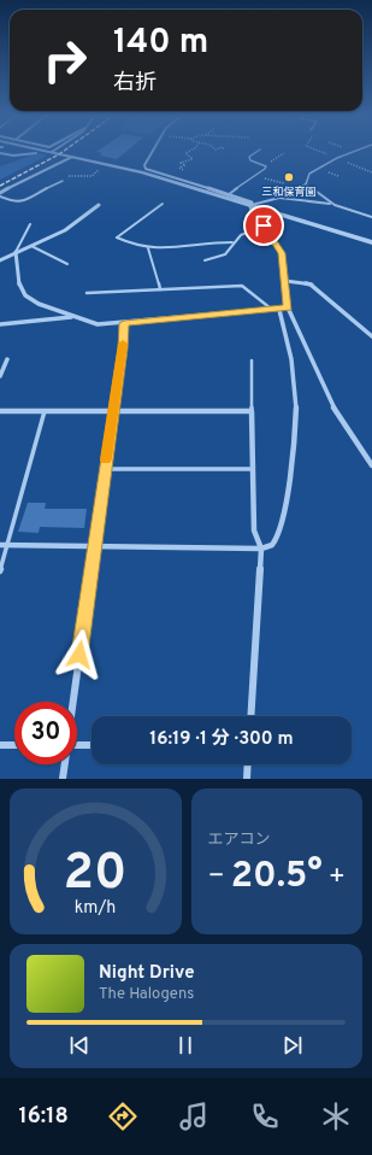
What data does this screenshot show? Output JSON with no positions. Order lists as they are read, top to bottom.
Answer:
{
  "places": ["三和保育園"],
  "page": {
    "turn": ["140 m", "右折"],
    "limit": "30",
    "trip": "16:19 · 1 分 · 300 m",
    "tile": "エアコン",
    "heat": ["−", "20.5°", "+"],
    "song": ["Night Drive", "The Halogens"],
    "tabs": "16:18",
    "gauge": ["20", "km/h"]
  }
}
